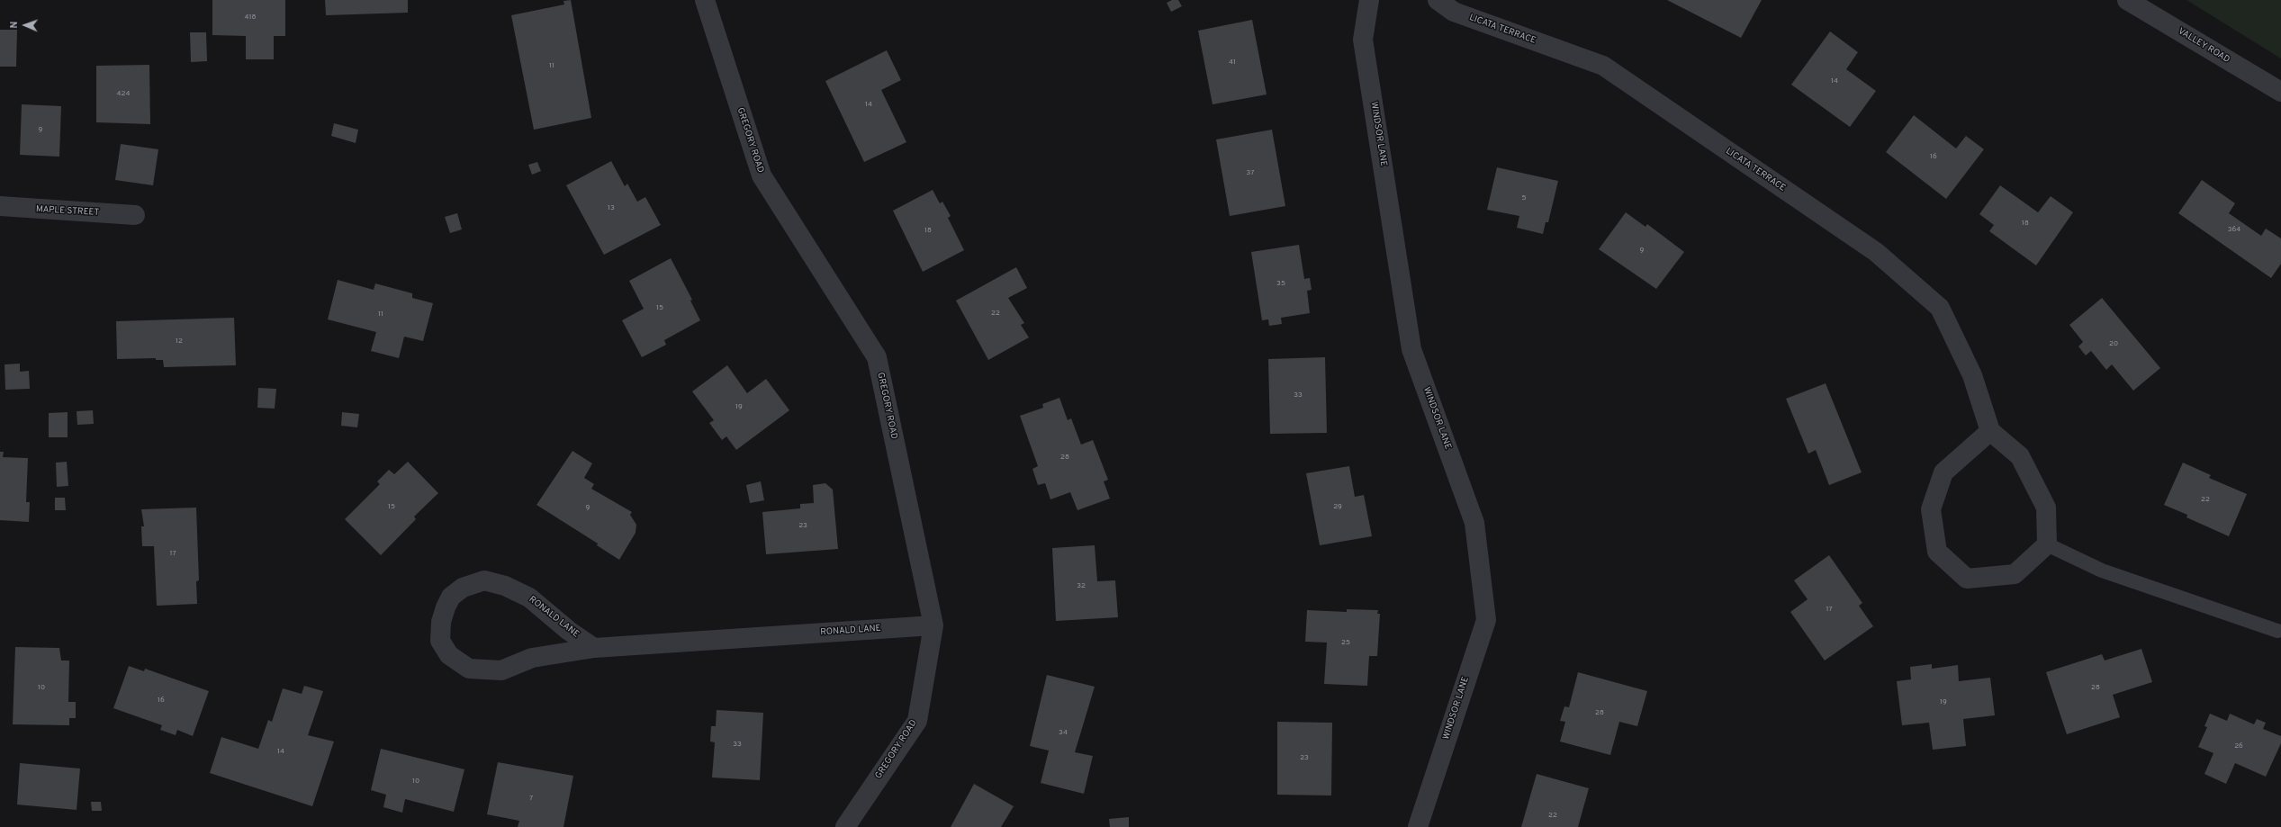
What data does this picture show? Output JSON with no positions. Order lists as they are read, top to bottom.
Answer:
{
  "streets": {
    "street": [
      "LICATA TERRACE",
      "VALLEY ROAD",
      "WINDSOR LANE",
      "GREGORY ROAD",
      "MAPLE STREET",
      "RONALD LANE"
    ]
  },
  "crossings": [
    ["GREGORY ROAD", "RONALD LANE"]
  ],
  "house_numbers": [
    "418",
    "41",
    "11",
    "14",
    "424",
    "14",
    "9",
    "16",
    "37",
    "5",
    "13",
    "18",
    "364",
    "18",
    "9",
    "35",
    "15",
    "22",
    "11",
    "12",
    "20",
    "33",
    "19",
    "28",
    "22",
    "15",
    "29",
    "9",
    "23",
    "17",
    "32",
    "17",
    "25",
    "10",
    "28",
    "16",
    "19",
    "28",
    "34",
    "33",
    "26",
    "14",
    "23",
    "10",
    "7",
    "22"
  ],
  "north": "left"
}
